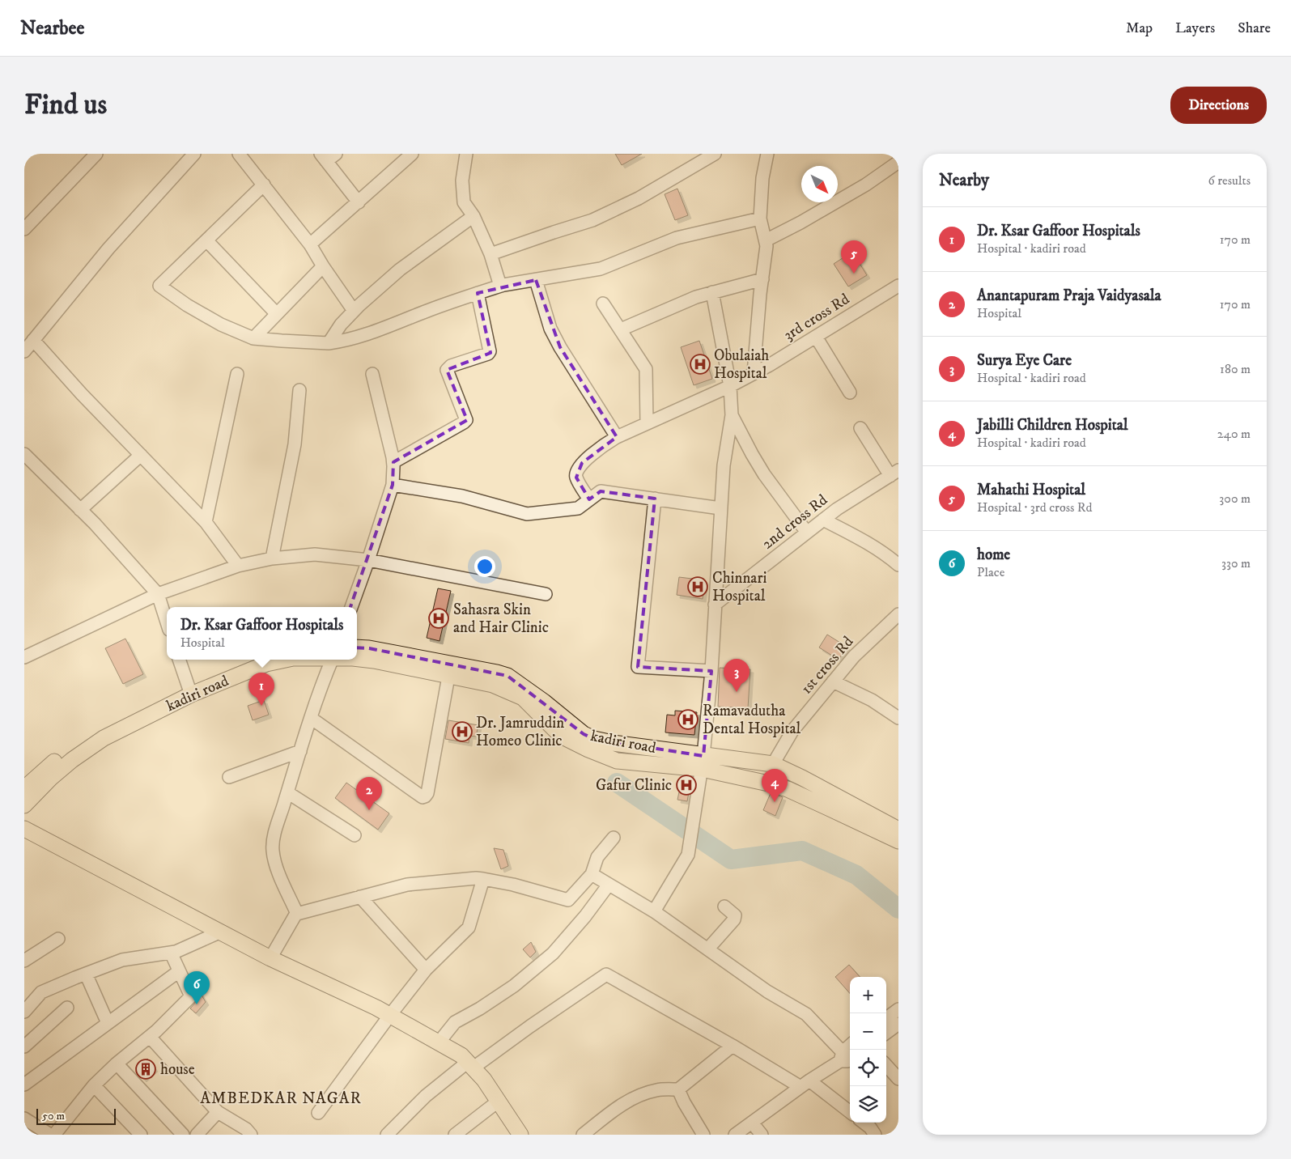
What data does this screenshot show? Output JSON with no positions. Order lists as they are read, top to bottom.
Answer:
{
  "streets": {
    "main road": ["kadiri road"],
    "street": ["3rd cross Rd", "2nd cross Rd", "1st cross Rd"]
  },
  "crossings": [
    ["1st cross Rd", "kadiri road"]
  ],
  "districts": ["AMBEDKAR NAGAR"],
  "places": {
    "hospital": [
      "Obulaiah Hospital",
      "Chinnari Hospital",
      "Sahasra Skin and Hair Clinic",
      "Ramavadutha Dental Hospital",
      "Dr. Jamruddin Homeo Clinic",
      "Gafur Clinic"
    ],
    "building": ["house"]
  },
  "scale_bar": "50 m",
  "north": "bottom right",
  "page": {
    "header": "Nearbee",
    "nav": ["Map", "Layers", "Share"],
    "buttons": "Directions",
    "title": "Find us",
    "heading": ["Nearby", "6 results"],
    "list": [
      {
        "mark": "1",
        "name": "Dr. Ksar Gaffoor Hospitals",
        "note": "Hospital · kadiri road",
        "value": "170 m"
      },
      {
        "mark": "2",
        "name": "Anantapuram Praja Vaidyasala",
        "note": "Hospital",
        "value": "170 m"
      },
      {
        "mark": "3",
        "name": "Surya Eye Care",
        "note": "Hospital · kadiri road",
        "value": "180 m"
      },
      {
        "mark": "4",
        "name": "Jabilli Children Hospital",
        "note": "Hospital · kadiri road",
        "value": "240 m"
      },
      {
        "mark": "5",
        "name": "Mahathi Hospital",
        "note": "Hospital · 3rd cross Rd",
        "value": "300 m"
      },
      {
        "mark": "6",
        "name": "home",
        "note": "Place",
        "value": "330 m"
      }
    ],
    "pins": [
      "5",
      "3",
      "1",
      "4",
      "2",
      "6"
    ],
    "popup": ["Dr. Ksar Gaffoor Hospitals", "Hospital"],
    "map_buttons": ["+", "−"],
    "scale": "50 m"
  }
}
